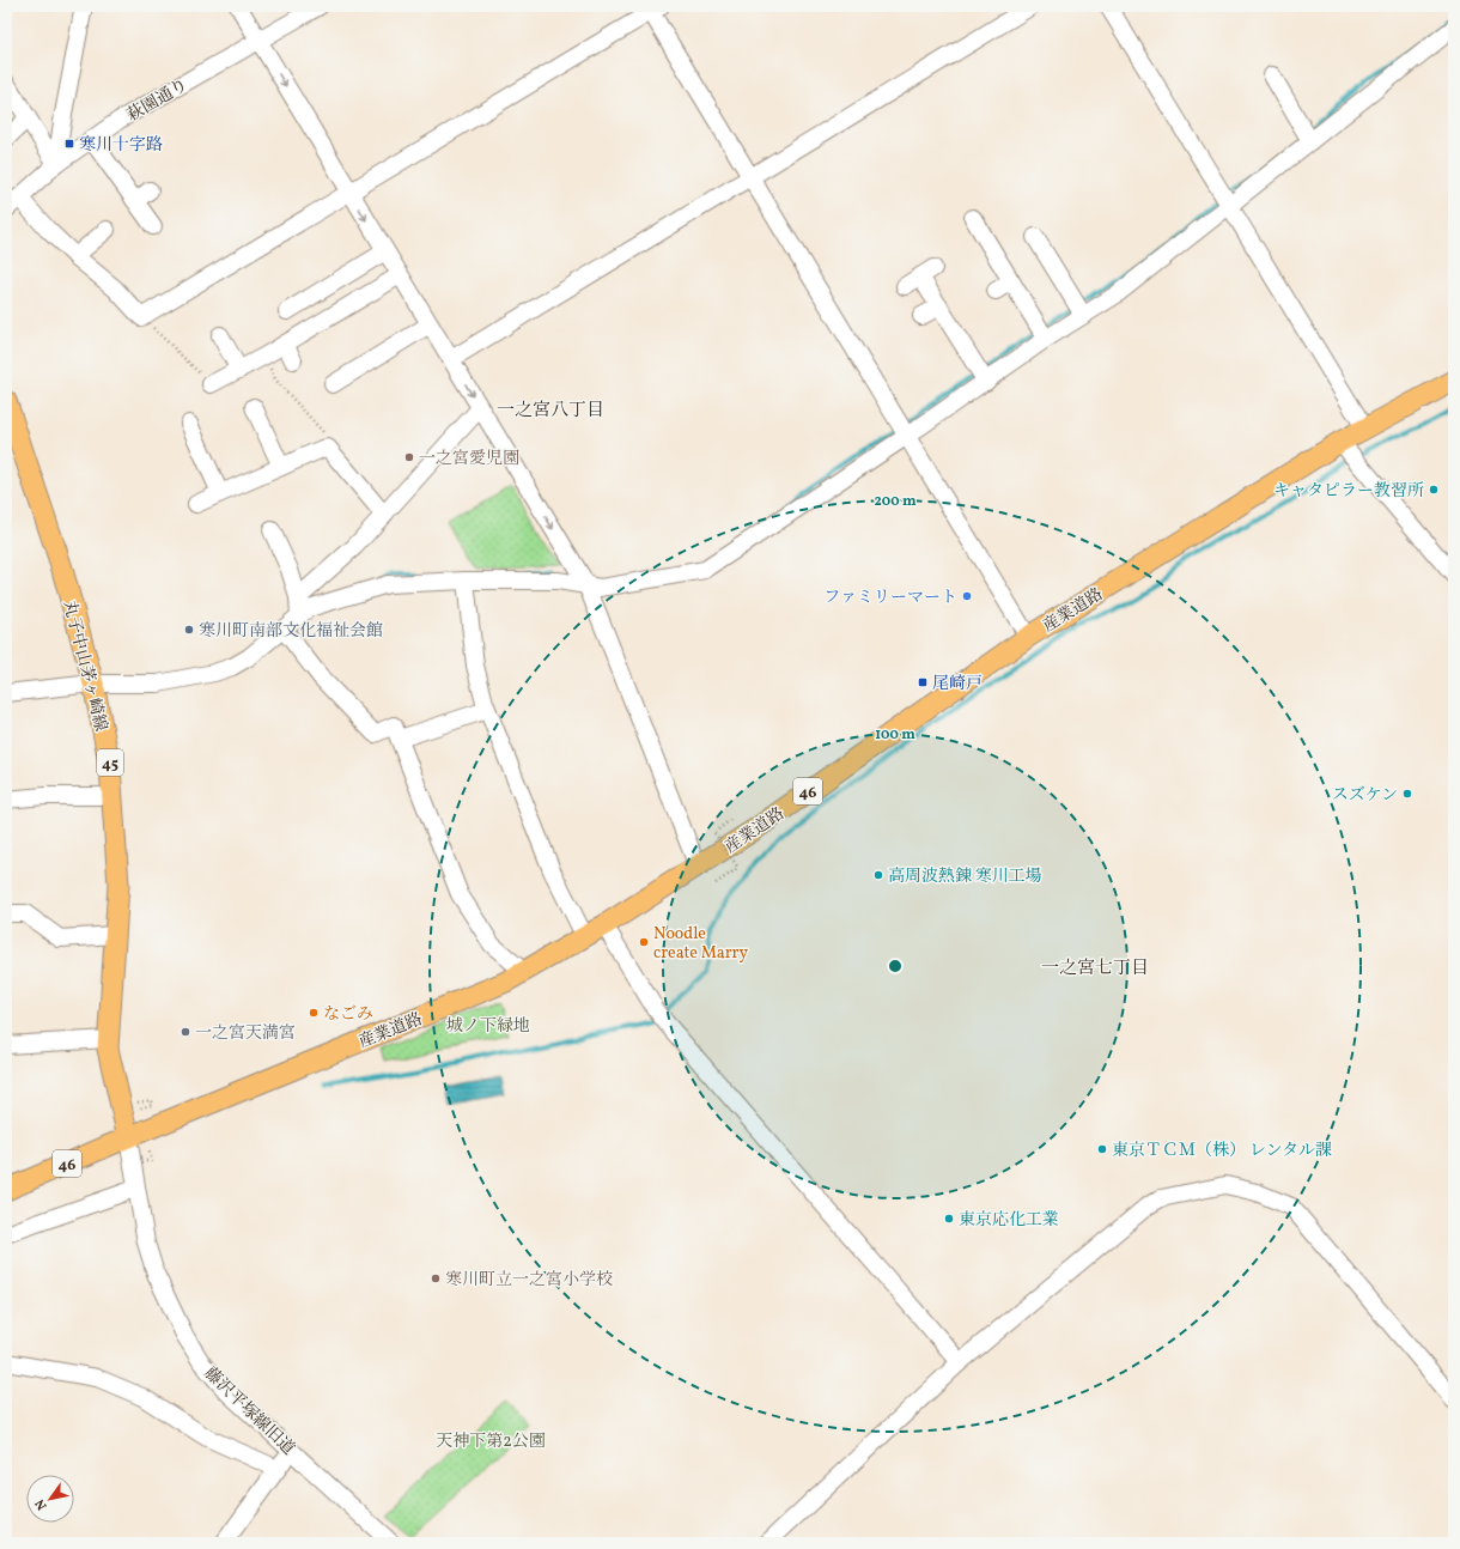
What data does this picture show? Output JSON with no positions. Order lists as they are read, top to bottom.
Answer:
{
  "streets": {
    "main road": [
      "産業道路",
      "丸子中山茅ヶ崎線",
      "45",
      "46"
    ],
    "street": ["萩園通り", "藤沢平塚線旧道"]
  },
  "crossings": [
    ["産業道路", "丸子中山茅ヶ崎線"],
    ["産業道路", "藤沢平塚線旧道"],
    ["丸子中山茅ヶ崎線", "藤沢平塚線旧道"]
  ],
  "districts": ["一之宮八丁目", "一之宮七丁目"],
  "parks": ["城ノ下緑地", "天神下第2公園"],
  "places": {
    "transit": ["寒川十字路", "尾崎戸"],
    "other": [
      "一之宮愛児園",
      "キャタピラー教習所",
      "ファミリーマート",
      "寒川町南部文化福祉会館",
      "スズケン",
      "高周波熱錬 寒川工場",
      "Noodle create Marry",
      "なごみ",
      "一之宮天満宮",
      "東京ＴＣＭ（株） レンタル課",
      "東京応化工業",
      "寒川町立一之宮小学校"
    ]
  },
  "north": "bottom left",
  "rings": ["200 m", "100 m"]
}
